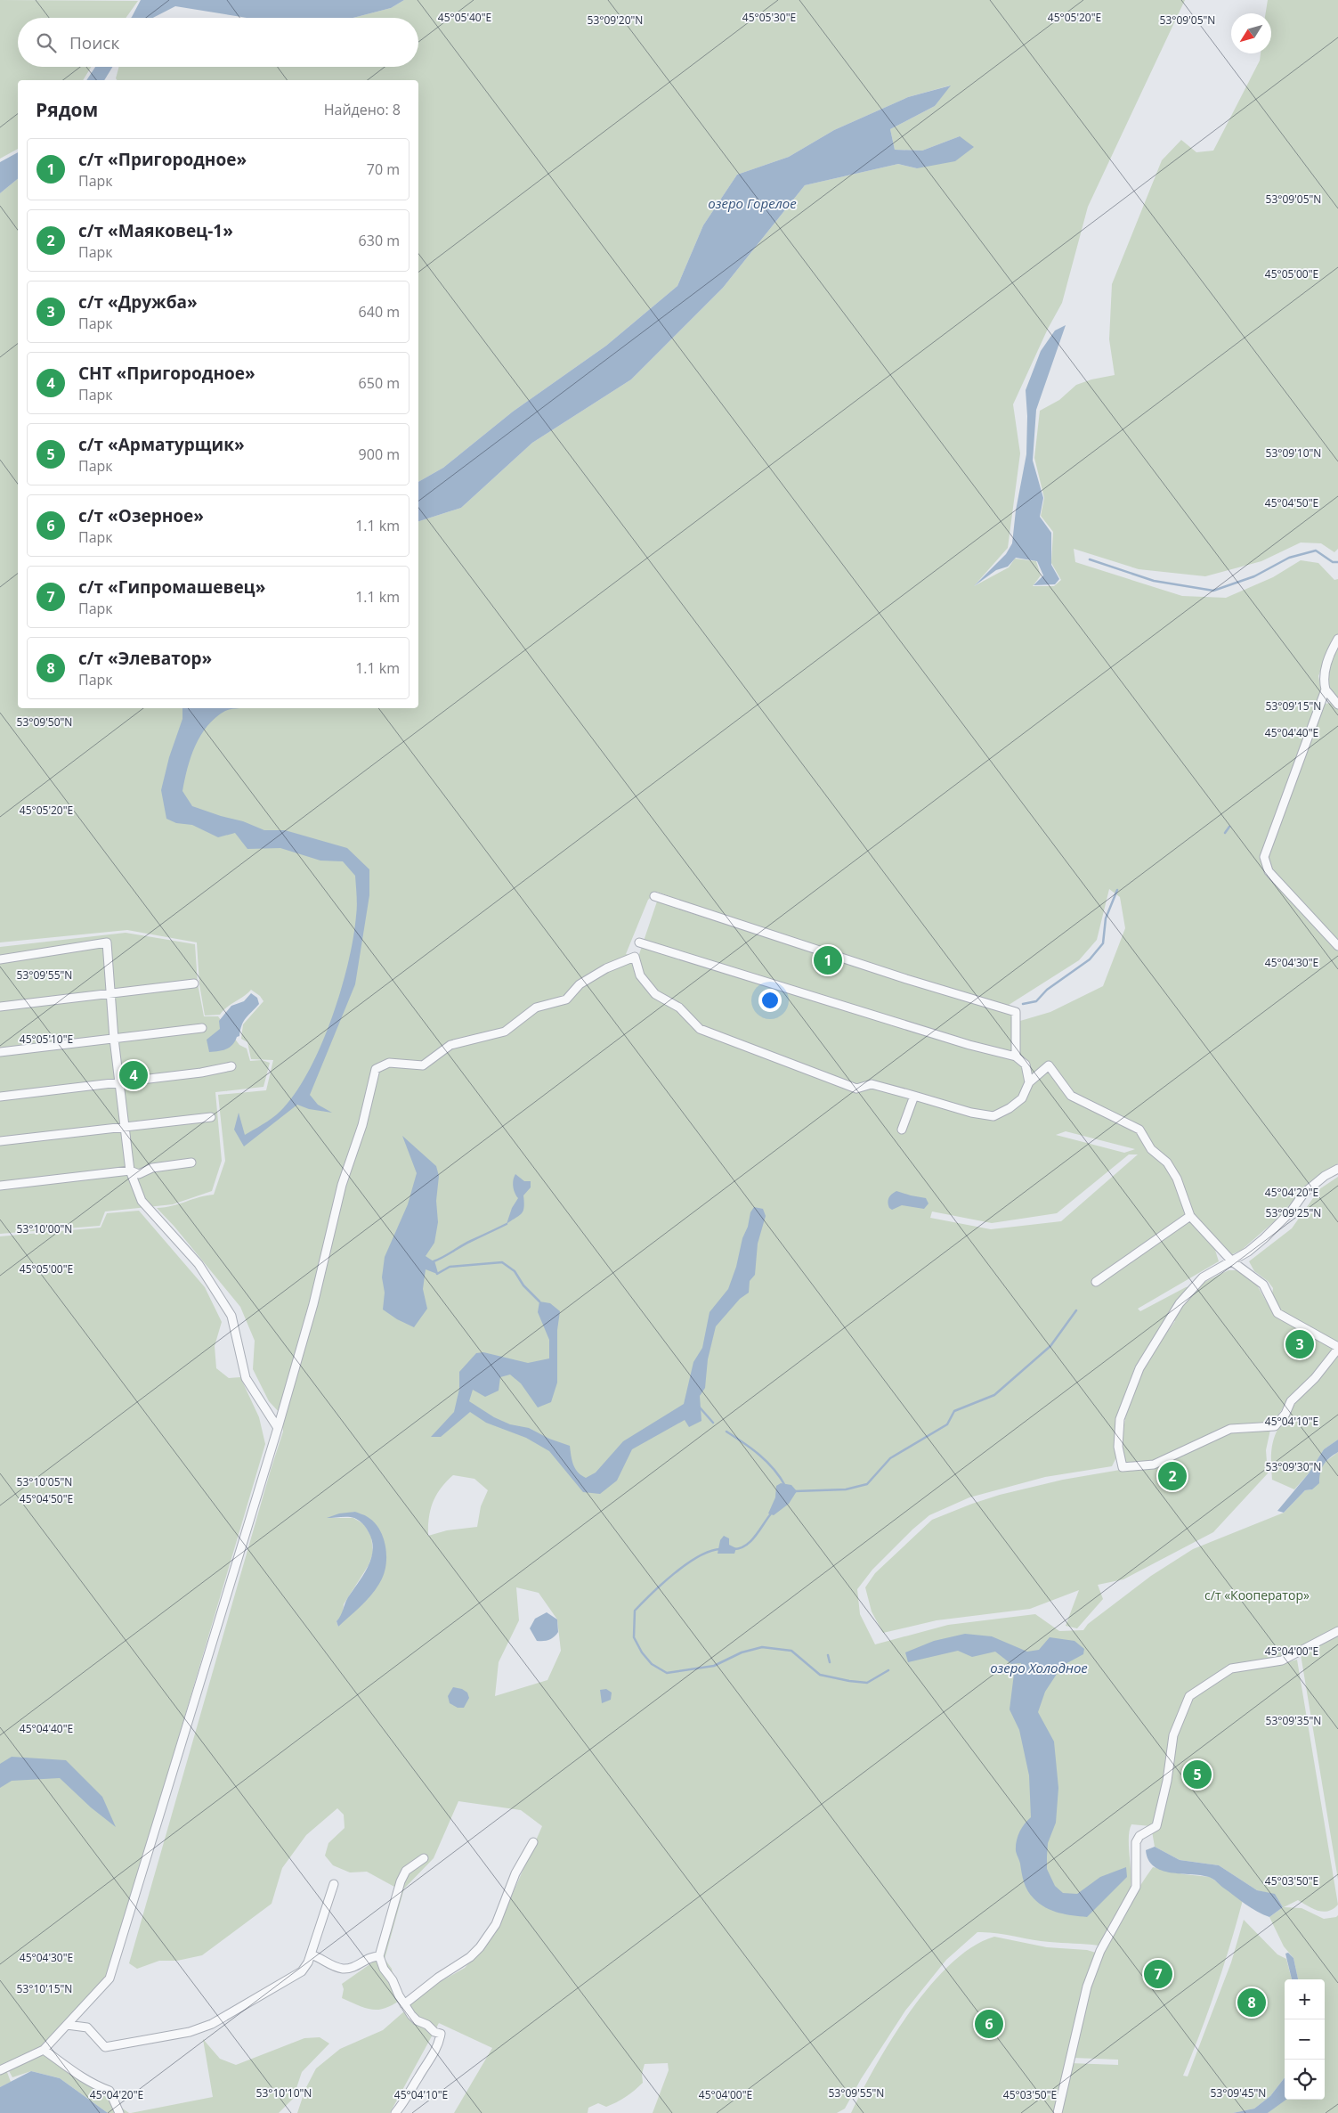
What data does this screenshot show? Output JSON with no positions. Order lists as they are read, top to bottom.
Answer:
{
  "water": ["озеро Горелое", "озеро Холодное"],
  "parks": ["с/т «Кооператор»"],
  "north": "bottom left",
  "page": {
    "search": "Поиск",
    "heading": ["Рядом", "Найдено: 8"],
    "list": [
      {
        "mark": "1",
        "name": "с/т «Пригородное»",
        "note": "Парк",
        "value": "70 m"
      },
      {
        "mark": "2",
        "name": "с/т «Маяковец-1»",
        "note": "Парк",
        "value": "630 m"
      },
      {
        "mark": "3",
        "name": "с/т «Дружба»",
        "note": "Парк",
        "value": "640 m"
      },
      {
        "mark": "4",
        "name": "СНТ «Пригородное»",
        "note": "Парк",
        "value": "650 m"
      },
      {
        "mark": "5",
        "name": "с/т «Арматурщик»",
        "note": "Парк",
        "value": "900 m"
      },
      {
        "mark": "6",
        "name": "с/т «Озерное»",
        "note": "Парк",
        "value": "1.1 km"
      },
      {
        "mark": "7",
        "name": "с/т «Гипромашевец»",
        "note": "Парк",
        "value": "1.1 km"
      },
      {
        "mark": "8",
        "name": "с/т «Элеватор»",
        "note": "Парк",
        "value": "1.1 km"
      }
    ],
    "pins": [
      "1",
      "4",
      "3",
      "2",
      "5",
      "7",
      "8",
      "6"
    ],
    "map_buttons": ["+", "−"]
  },
  "coordinates": [
    "45°05'40\"E",
    "45°05'30\"E",
    "45°05'20\"E",
    "53°09'20\"N",
    "53°09'05\"N",
    "45°05'00\"E",
    "53°09'10\"N",
    "45°04'50\"E",
    "53°09'15\"N",
    "53°09'50\"N",
    "45°04'40\"E",
    "45°04'30\"E",
    "53°09'55\"N",
    "45°05'10\"E",
    "45°04'20\"E",
    "53°09'25\"N",
    "53°10'00\"N",
    "45°04'10\"E",
    "53°09'30\"N",
    "53°10'05\"N",
    "45°04'00\"E",
    "53°09'35\"N",
    "45°03'50\"E",
    "53°10'15\"N",
    "53°10'10\"N",
    "53°09'45\"N"
  ]
}
